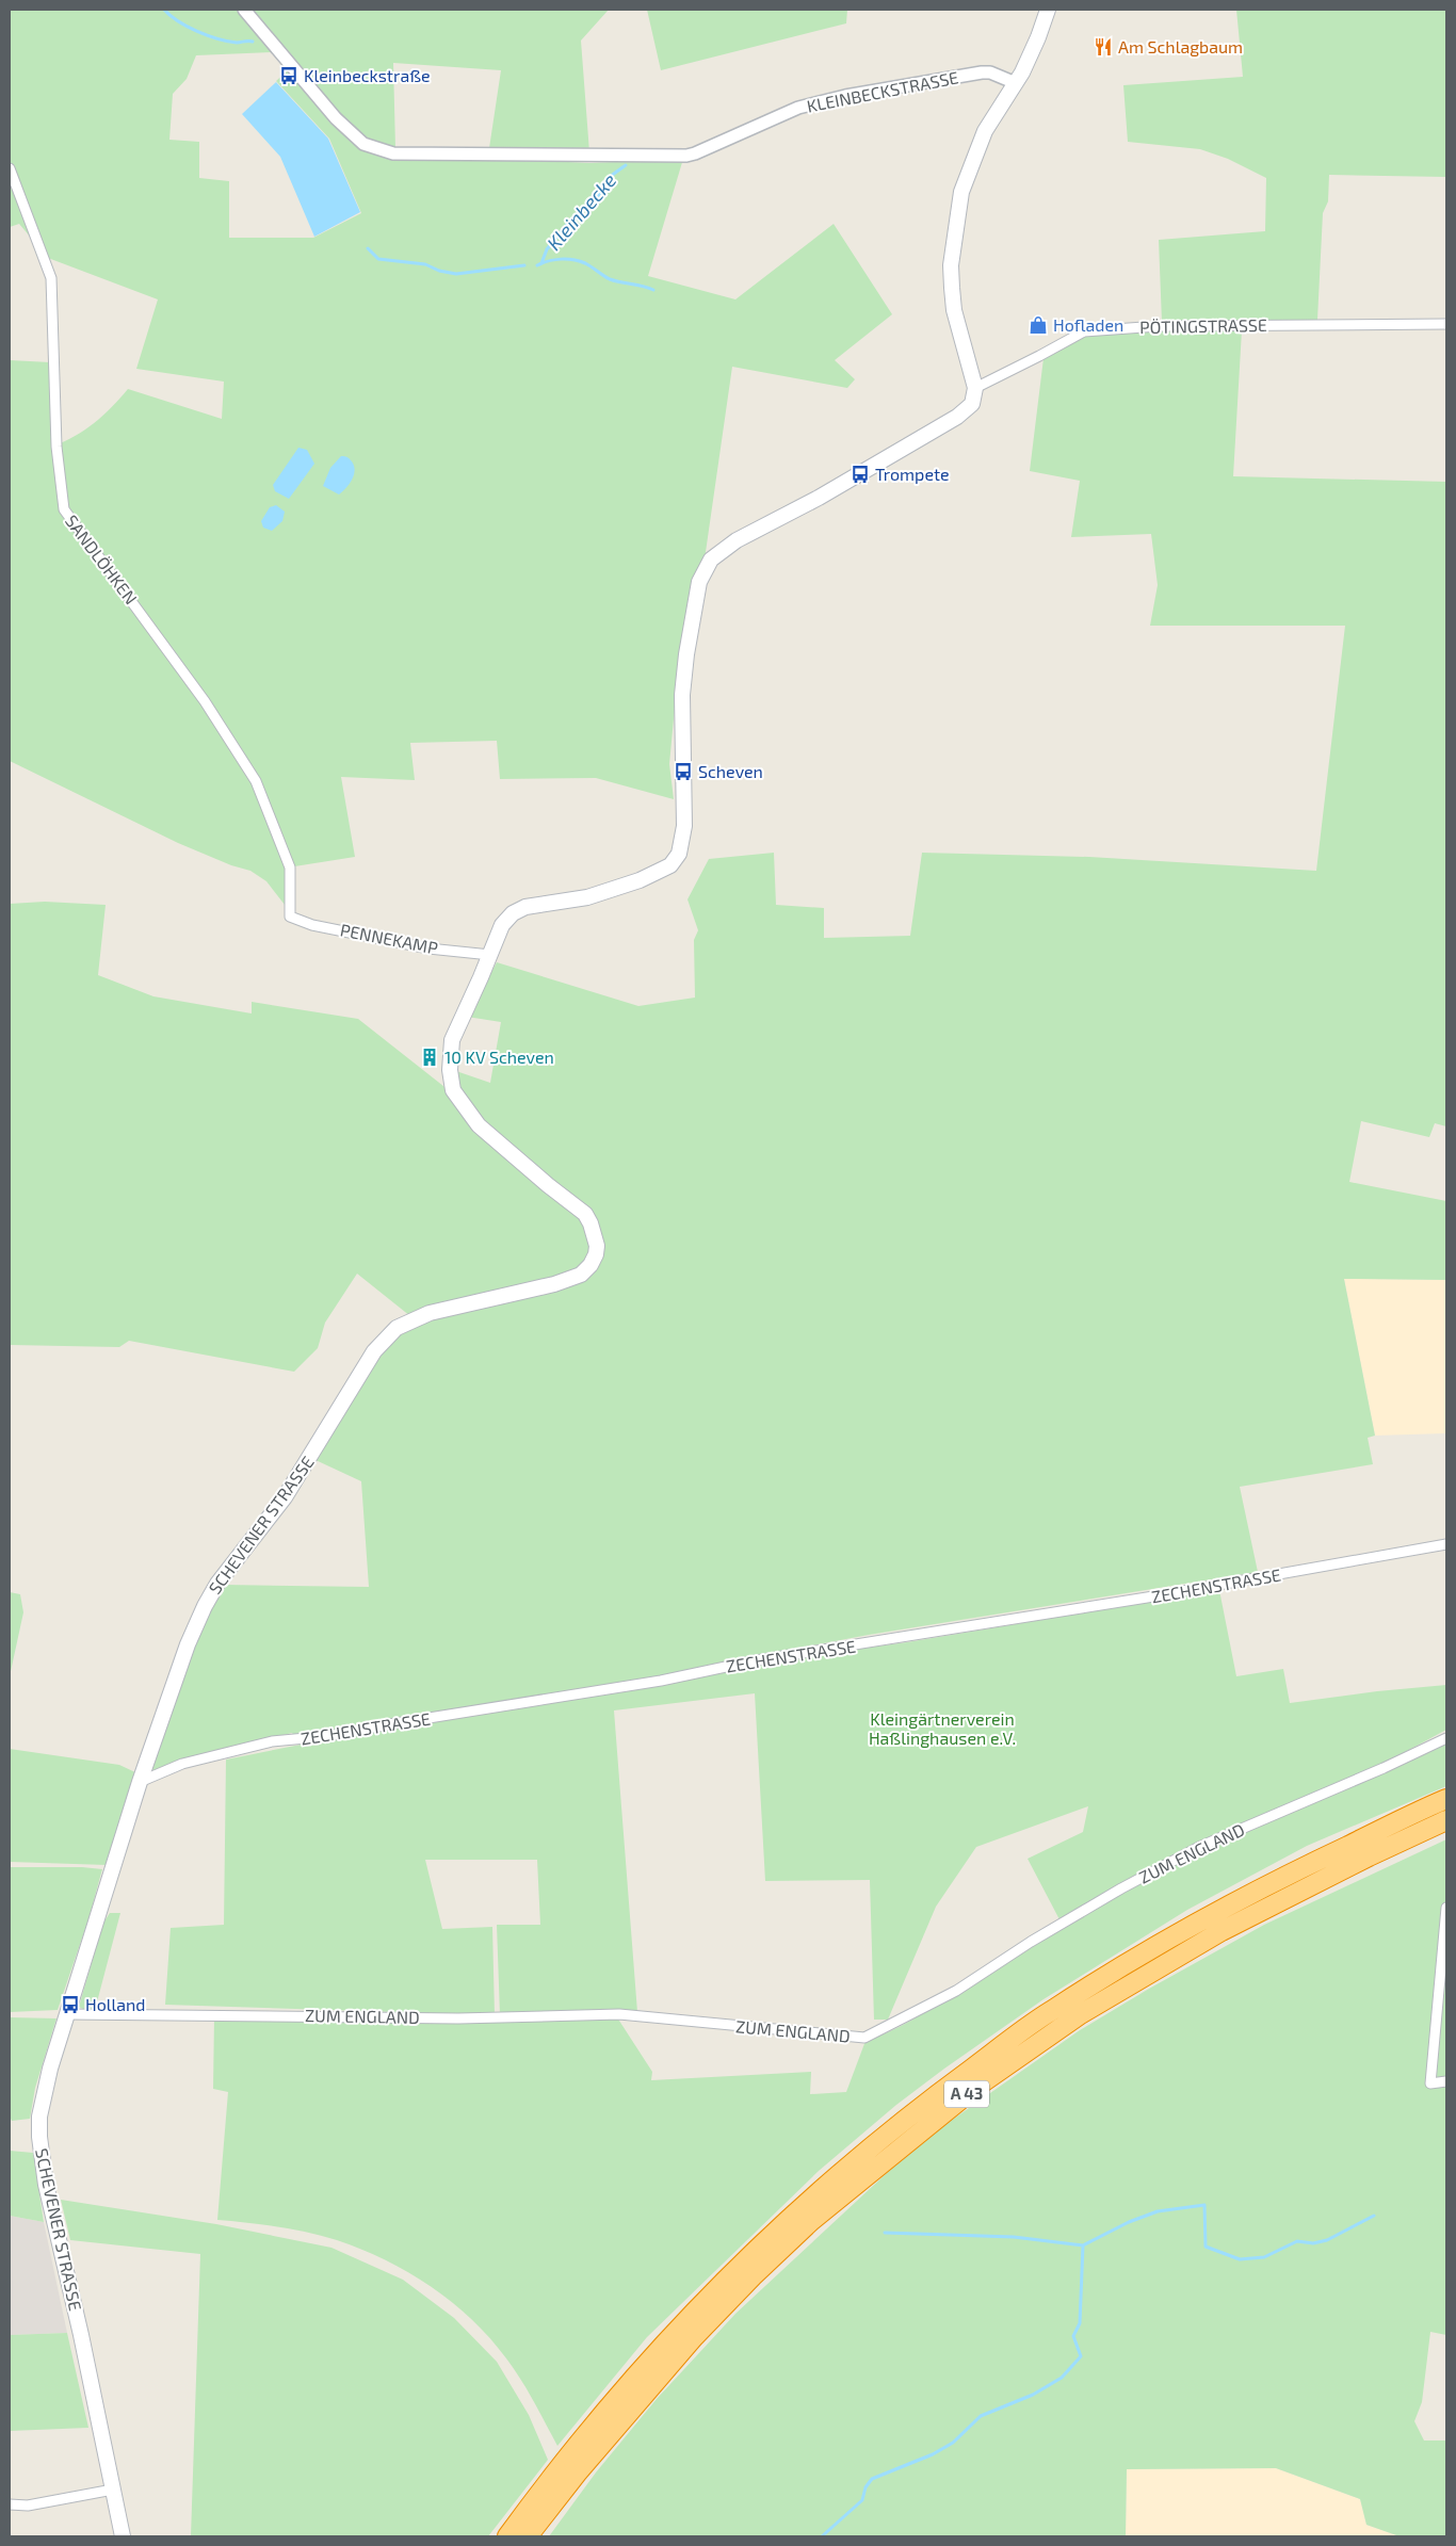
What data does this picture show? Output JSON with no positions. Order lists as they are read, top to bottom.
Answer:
{
  "streets": {
    "highway": ["A 43"],
    "main road": ["SCHEVENER STRASSE"],
    "street": [
      "KLEINBECKSTRASSE",
      "PÖTINGSTRASSE",
      "SANDLÖHKEN",
      "PENNEKAMP",
      "ZECHENSTRASSE",
      "ZUM ENGLAND"
    ]
  },
  "crossings": [
    ["PÖTINGSTRASSE", "SCHEVENER STRASSE"],
    ["SANDLÖHKEN", "PENNEKAMP"],
    ["PENNEKAMP", "SCHEVENER STRASSE"],
    ["SCHEVENER STRASSE", "ZECHENSTRASSE"],
    ["SCHEVENER STRASSE", "ZUM ENGLAND"]
  ],
  "water": ["Kleinbecke"],
  "parks": ["Kleingärtnerverein Haßlinghausen e.V."],
  "places": {
    "restaurant": ["Am Schlagbaum"],
    "bus stop": [
      "Kleinbeckstraße",
      "Trompete",
      "Scheven",
      "Holland"
    ],
    "shop": ["Hofladen"],
    "building": ["10 KV Scheven"]
  }
}
